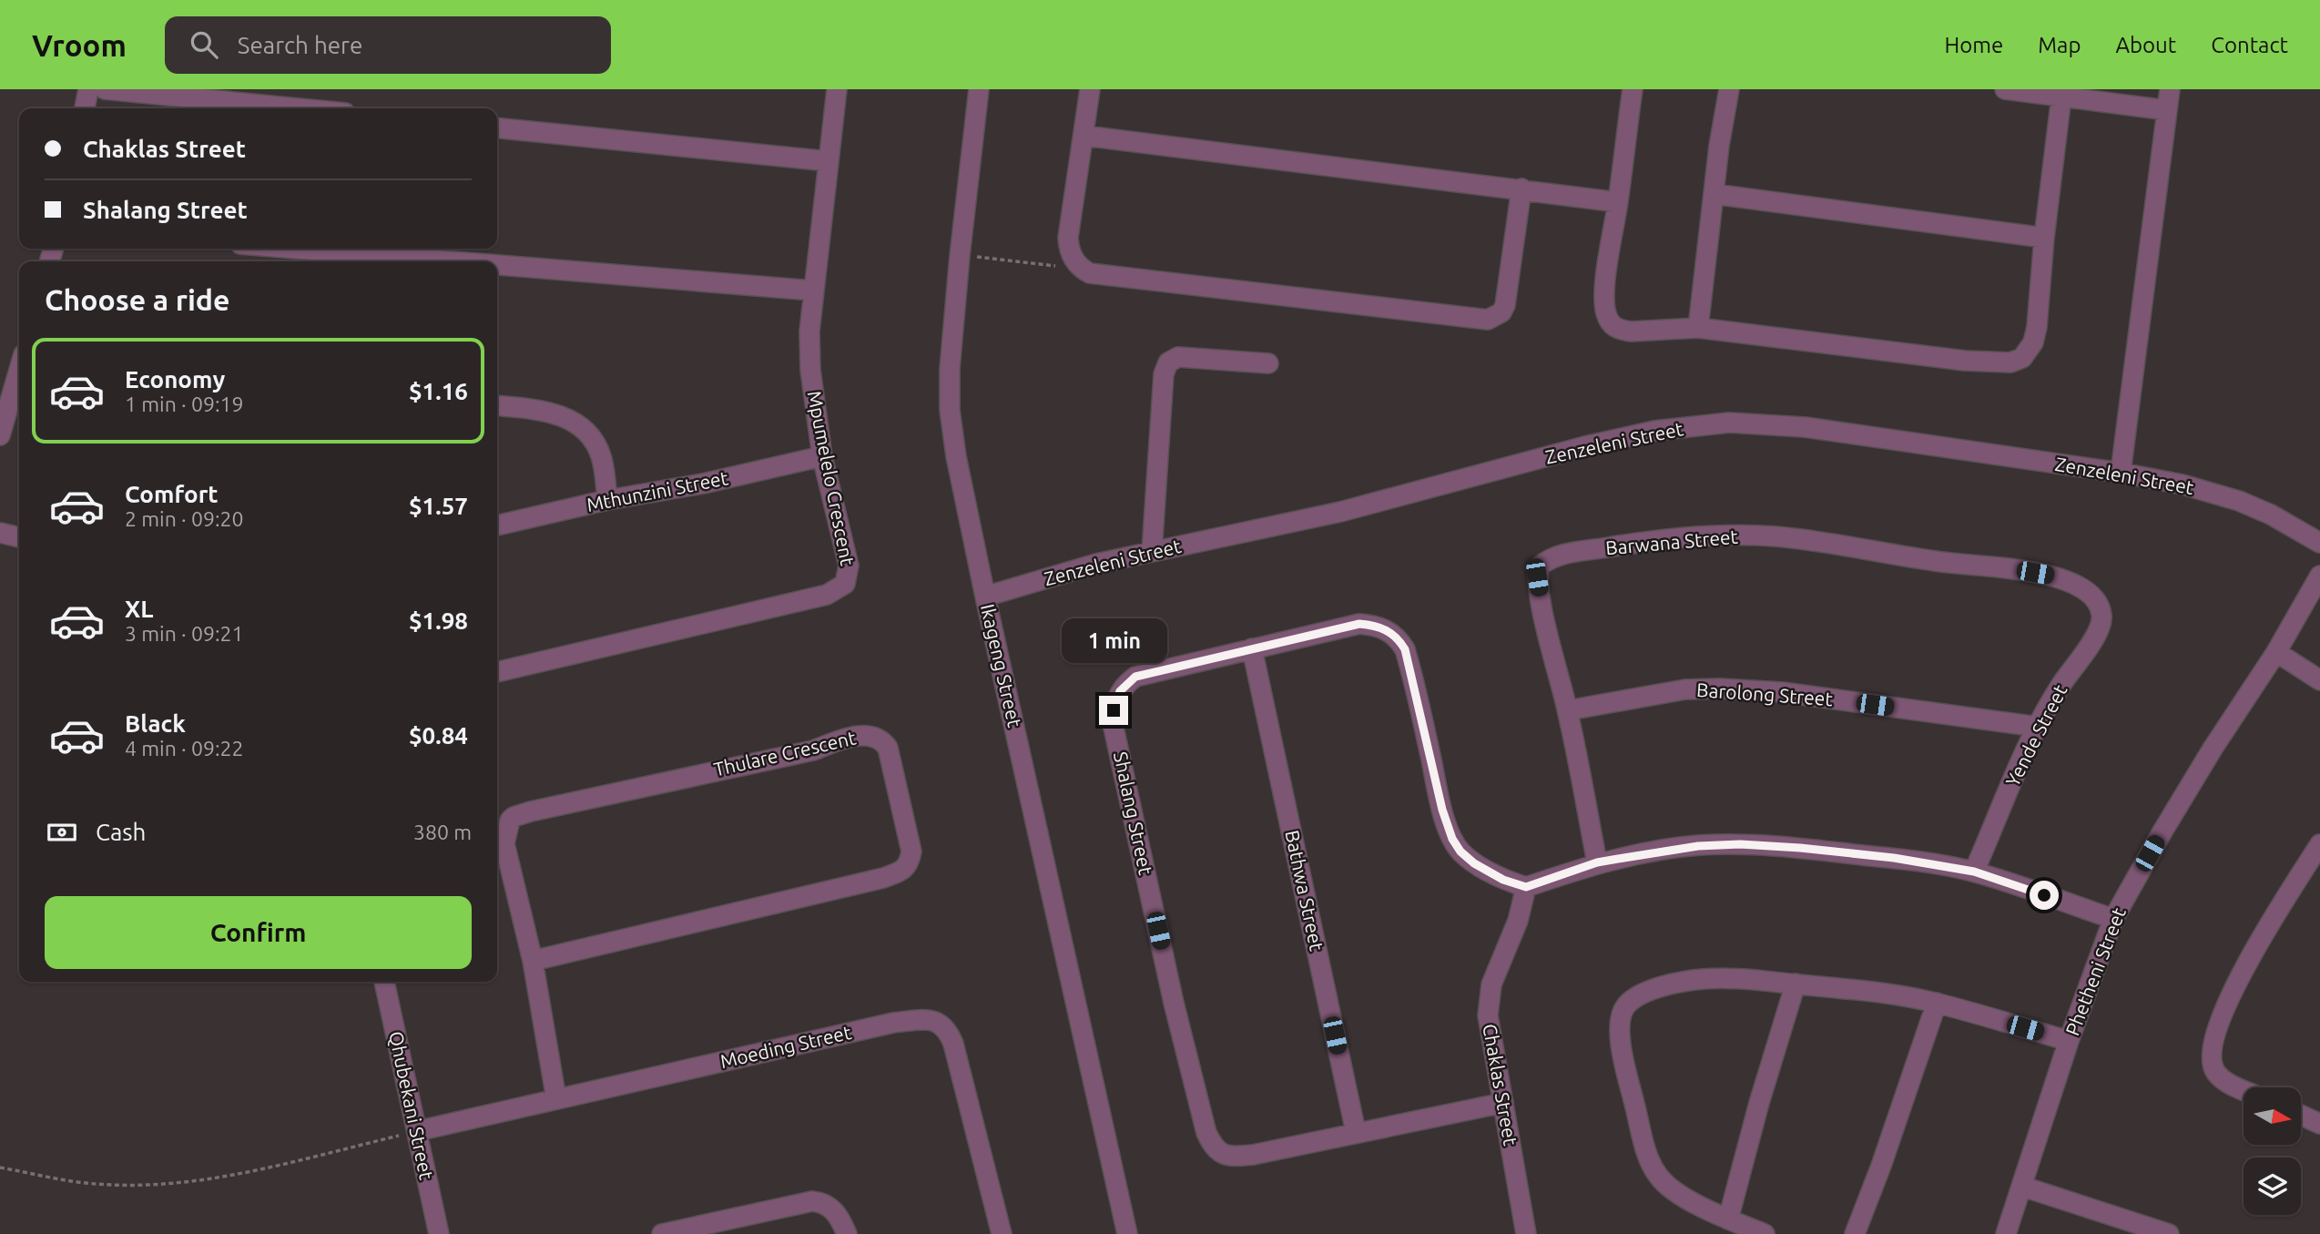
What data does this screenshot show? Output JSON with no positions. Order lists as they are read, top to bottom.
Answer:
{
  "streets": {
    "street": [
      "Zenzeleni Street",
      "Mpumelelo Crescent",
      "Mthunzini Street",
      "Barwana Street",
      "Ikageng Street",
      "Barolong Street",
      "Yende Street",
      "Thulare Crescent",
      "Shalang Street",
      "Bathwa Street",
      "Phetheni Street",
      "Moeding Street",
      "Chaklas Street",
      "Qhubekani Street"
    ]
  },
  "crossings": [
    ["Zenzeleni Street", "Ikageng Street"],
    ["Mpumelelo Crescent", "Mthunzini Street"],
    ["Barwana Street", "Barolong Street"],
    ["Barwana Street", "Yende Street"],
    ["Barolong Street", "Yende Street"],
    ["Thulare Crescent", "Moeding Street"],
    ["Shalang Street", "Bathwa Street"],
    ["Shalang Street", "Chaklas Street"],
    ["Moeding Street", "Qhubekani Street"]
  ],
  "north": "right",
  "page": {
    "header": "Vroom",
    "search": "Search here",
    "nav": [
      "Home",
      "Map",
      "About",
      "Contact"
    ],
    "banner": ["Chaklas Street", "Shalang Street"],
    "heading": "Choose a ride",
    "list": [
      {
        "name": "Economy",
        "note": "1 min · 09:19",
        "value": "$1.16"
      },
      {
        "name": "Comfort",
        "note": "2 min · 09:20",
        "value": "$1.57"
      },
      {
        "name": "XL",
        "note": "3 min · 09:21",
        "value": "$1.98"
      },
      {
        "name": "Black",
        "note": "4 min · 09:22",
        "value": "$0.84"
      }
    ],
    "bubble": "1 min",
    "pay": ["Cash", "380 m"],
    "buttons": "Confirm"
  }
}
